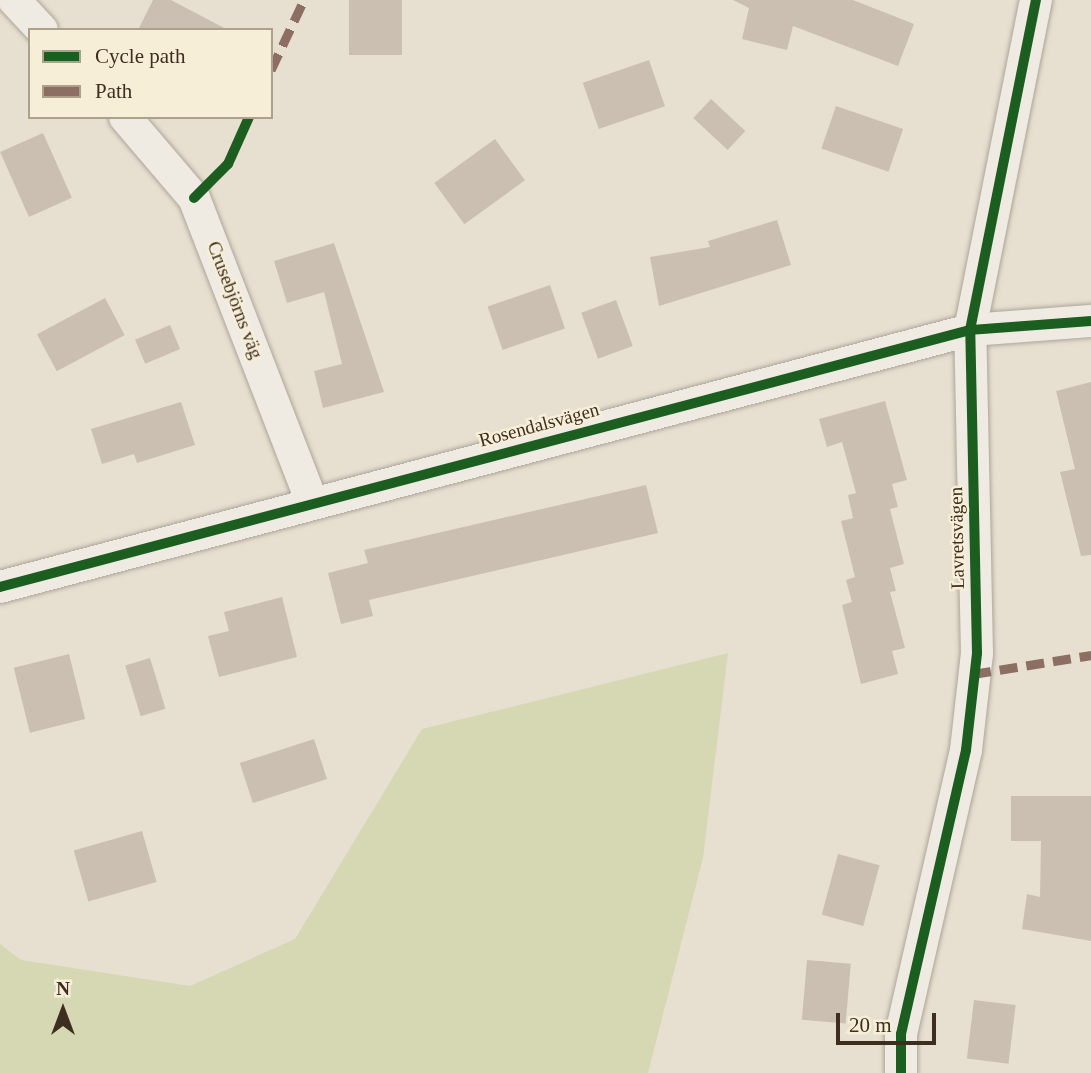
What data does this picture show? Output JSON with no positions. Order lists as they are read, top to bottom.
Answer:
{
  "streets": {
    "street": ["Crusebjörns väg", "Rosendalsvägen", "Lavretsvägen"]
  },
  "crossings": [
    ["Crusebjörns väg", "Rosendalsvägen"],
    ["Rosendalsvägen", "Lavretsvägen"]
  ],
  "legend": ["Cycle path", "Path"],
  "scale_bar": "20 m",
  "north": "top"
}
